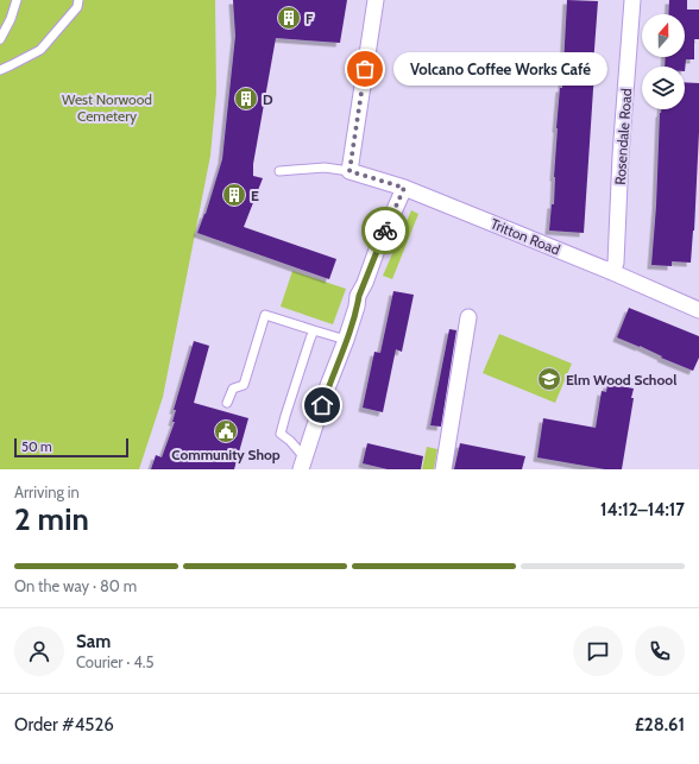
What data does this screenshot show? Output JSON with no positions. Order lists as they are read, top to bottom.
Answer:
{
  "streets": {
    "street": ["Rosendale Road", "Tritton Road"]
  },
  "crossings": [
    ["Rosendale Road", "Tritton Road"]
  ],
  "parks": ["West Norwood Cemetery"],
  "places": {
    "building": ["F", "D", "E"],
    "other": ["Volcano Coffee Works Café"],
    "school or university": ["Elm Wood School"],
    "public building": ["Community Shop"]
  },
  "scale_bar": "50 m",
  "north": "top",
  "page": {
    "bubble": "Volcano Coffee Works Café",
    "scale": "50 m",
    "heading": ["2 min", "Arriving in", "14:12–14:17"],
    "panel": [
      "Sam",
      "Courier · 4.5",
      "Order #4526",
      "£28.61"
    ],
    "bar": "On the way · 80 m"
  }
}
